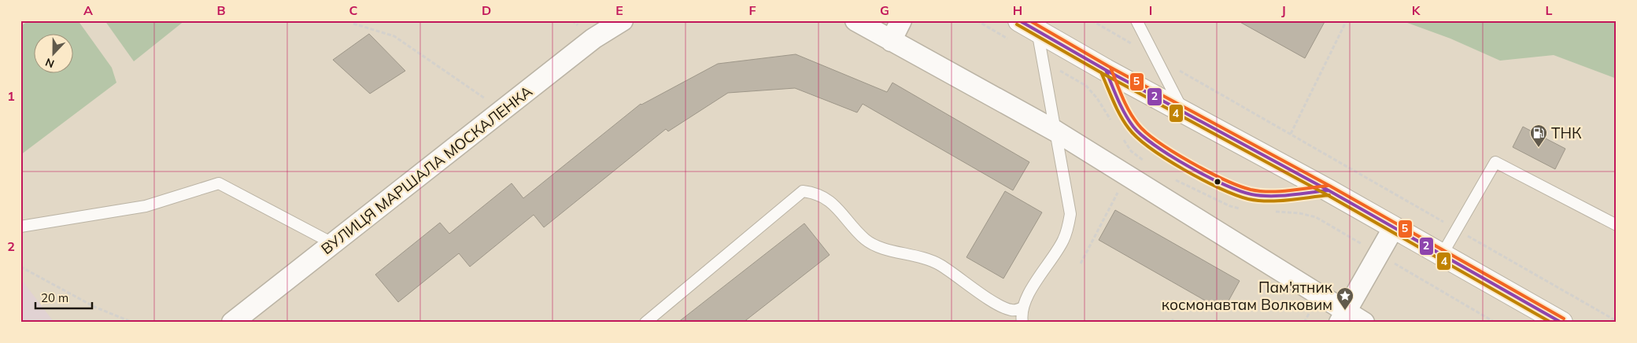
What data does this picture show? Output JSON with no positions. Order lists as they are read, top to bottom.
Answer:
{
  "streets": {
    "street": ["ВУЛИЦЯ МАРШАЛА МОСКАЛЕНКА"]
  },
  "places": {
    "fuel station": ["ТНК"],
    "place": ["Пам'ятник космонавтам Волковим"]
  },
  "lines": ["transit line 2", "transit line 5", "transit line 4"],
  "scale_bar": "20 m",
  "north": "bottom",
  "grid": {
    "columns": [
      "A",
      "B",
      "C",
      "D",
      "E",
      "F",
      "G",
      "H",
      "I",
      "J",
      "K",
      "L"
    ],
    "rows": ["1", "2"]
  }
}
